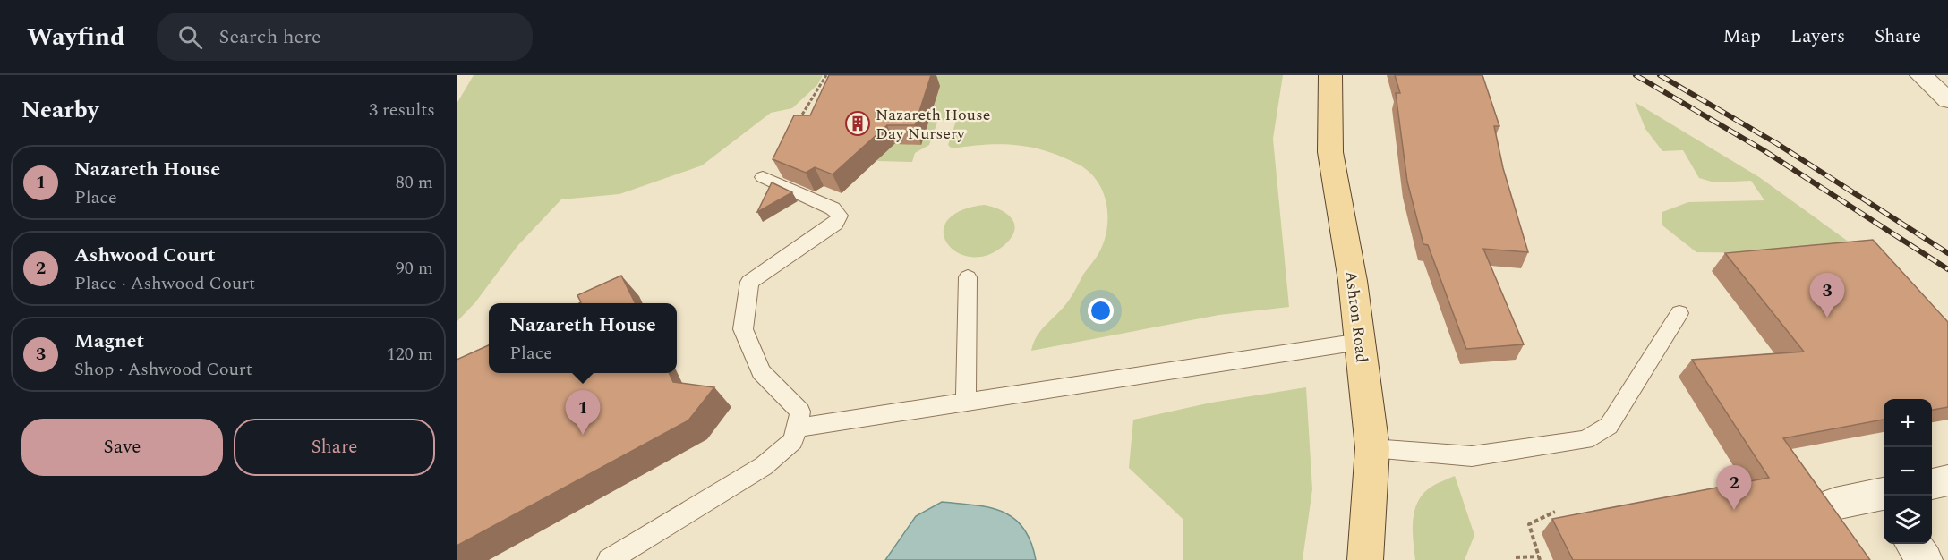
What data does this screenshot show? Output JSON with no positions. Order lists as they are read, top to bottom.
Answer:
{
  "streets": {
    "main road": ["Ashton Road"]
  },
  "places": {
    "building": ["Nazareth House Day Nursery"]
  },
  "page": {
    "header": "Wayfind",
    "search": "Search here",
    "nav": ["Map", "Layers", "Share"],
    "heading": ["Nearby", "3 results"],
    "list": [
      {
        "mark": "1",
        "name": "Nazareth House",
        "note": "Place",
        "value": "80 m"
      },
      {
        "mark": "2",
        "name": "Ashwood Court",
        "note": "Place · Ashwood Court",
        "value": "90 m"
      },
      {
        "mark": "3",
        "name": "Magnet",
        "note": "Shop · Ashwood Court",
        "value": "120 m"
      }
    ],
    "pins": ["3", "1", "2"],
    "popup": ["Nazareth House", "Place"],
    "map_buttons": ["+", "−"],
    "buttons": ["Save", "Share"]
  }
}
